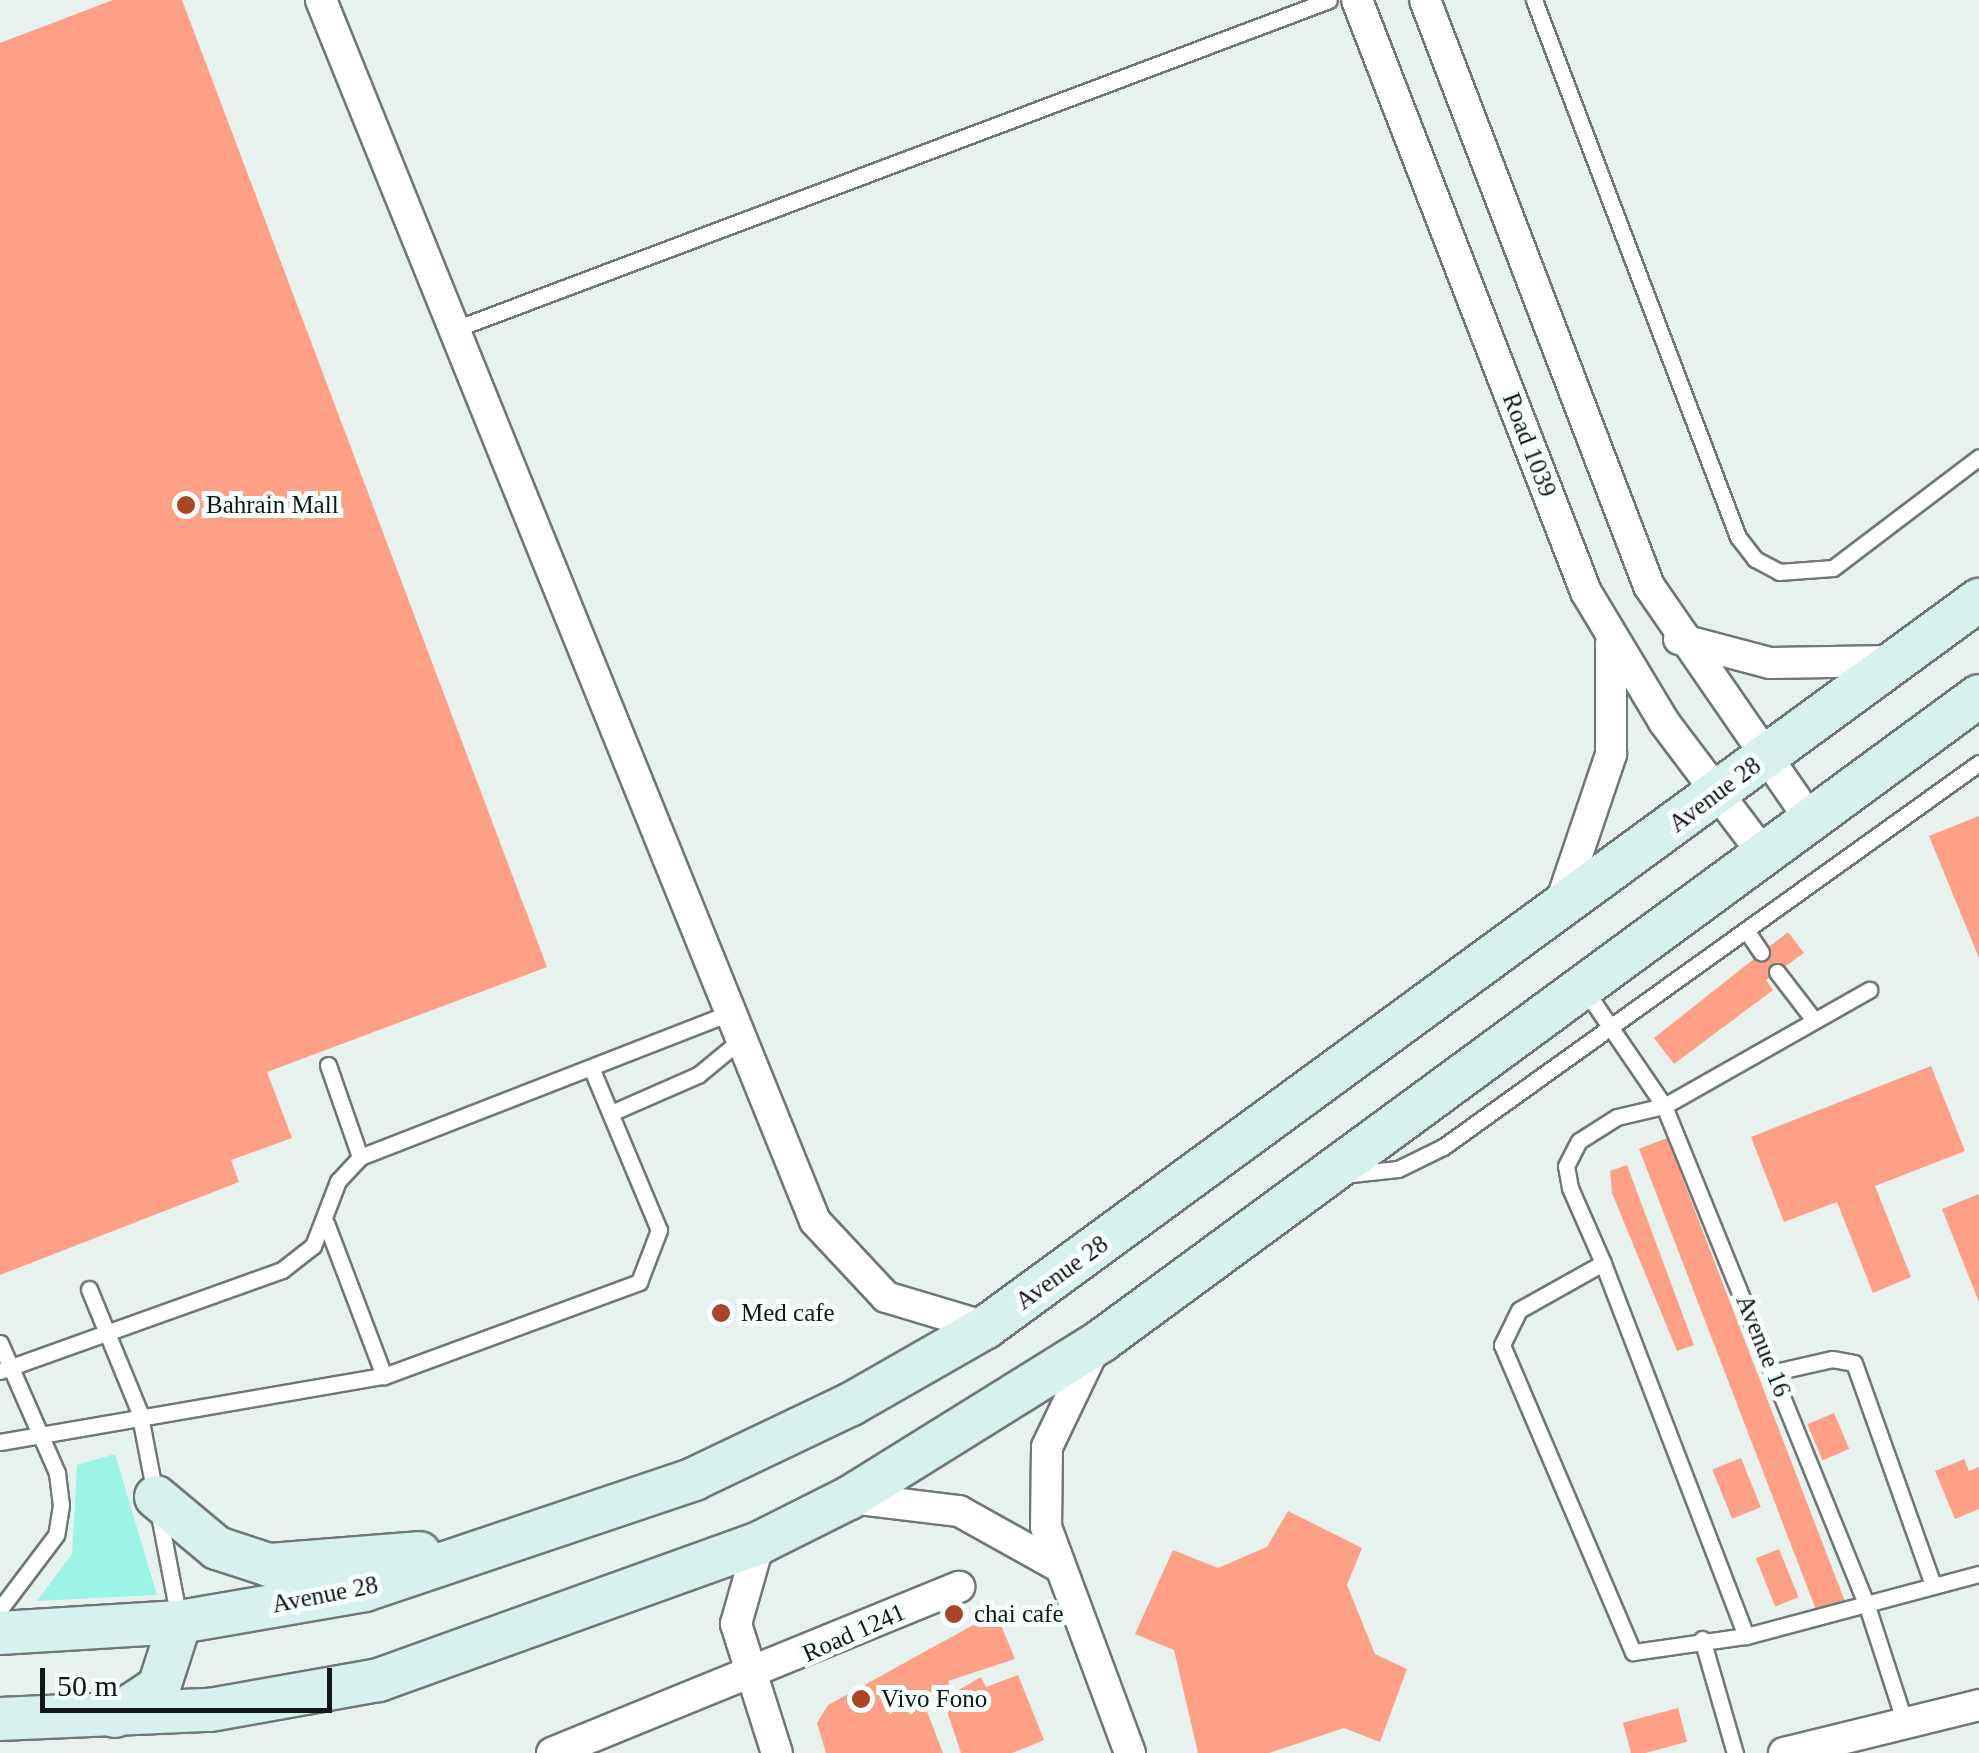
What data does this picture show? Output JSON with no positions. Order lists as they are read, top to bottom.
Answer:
{
  "streets": {
    "main road": ["Avenue 28"],
    "street": ["Road 1039", "Road 1241"],
    "lane": ["Avenue 16"]
  },
  "crossings": [
    ["Road 1039", "Avenue 28"]
  ],
  "places": [
    "Bahrain Mall",
    "Med cafe",
    "chai cafe",
    "Vivo Fono"
  ],
  "scale_bar": "50 m"
}
